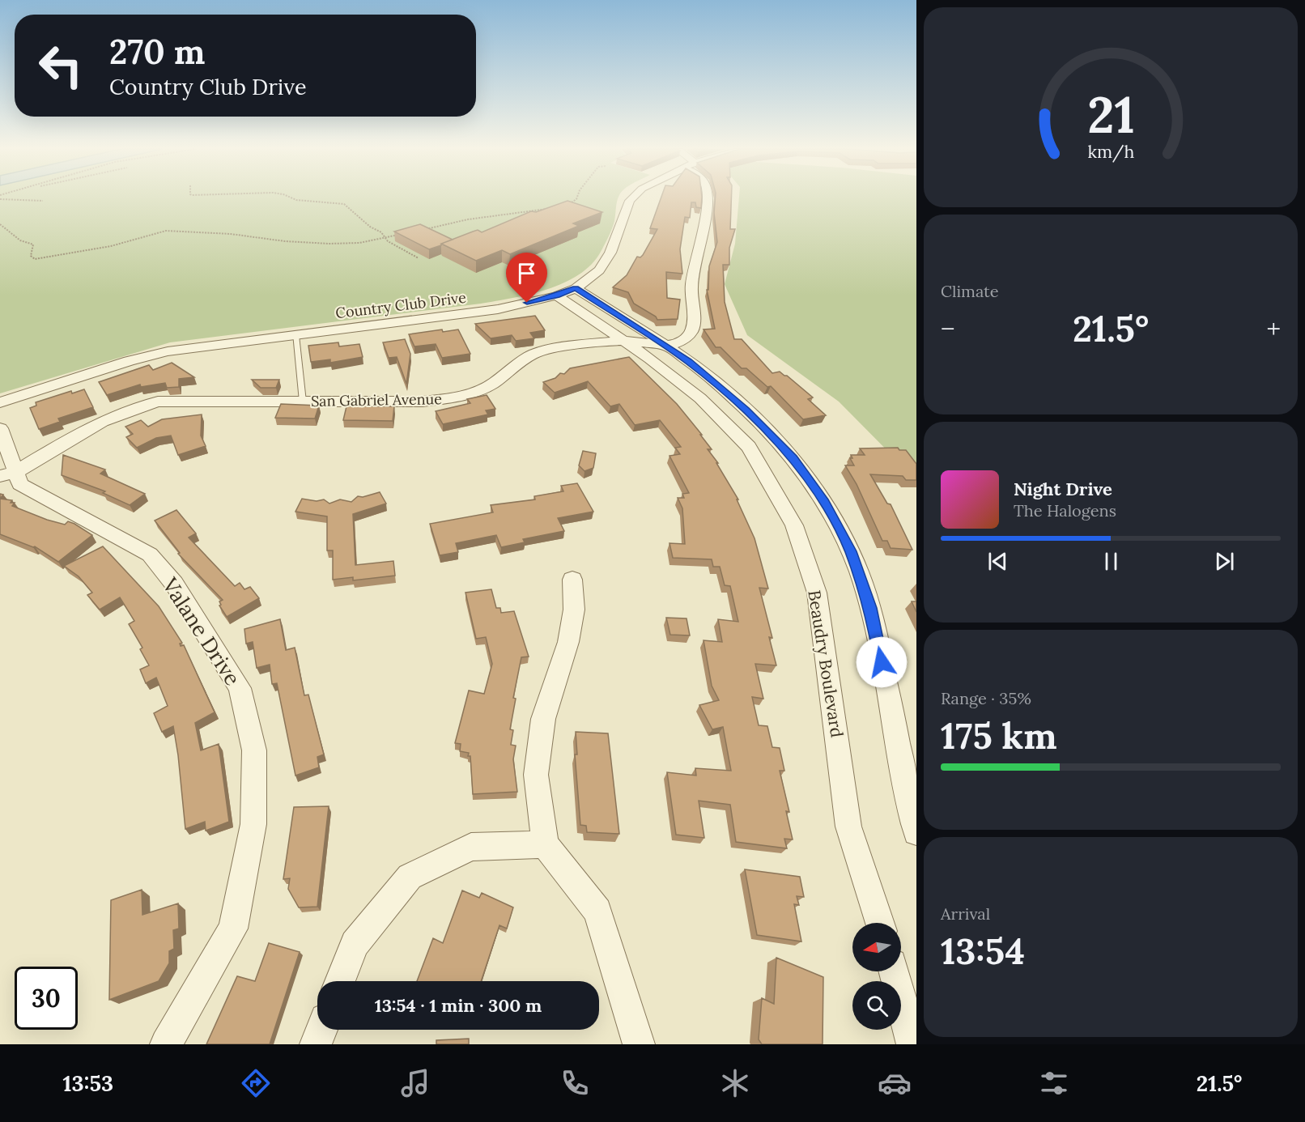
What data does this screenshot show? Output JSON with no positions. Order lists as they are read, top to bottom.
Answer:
{
  "streets": {
    "street": [
      "Country Club Drive",
      "San Gabriel Avenue",
      "Valane Drive",
      "Beaudry Boulevard"
    ]
  },
  "crossings": [
    ["Country Club Drive", "Beaudry Boulevard"],
    ["San Gabriel Avenue", "Valane Drive"],
    ["San Gabriel Avenue", "Beaudry Boulevard"]
  ],
  "north": "left",
  "page": {
    "turn": ["270 m", "Country Club Drive"],
    "tile": [
      "Climate",
      ["Range · 35%", "175 km"],
      ["Arrival", "13:54"]
    ],
    "heat": ["−", "21.5°", "+"],
    "song": ["Night Drive", "The Halogens"],
    "limit": "30",
    "trip": "13:54 · 1 min · 300 m",
    "tabs": ["13:53", "21.5°"],
    "gauge": ["21", "km/h"]
  }
}
